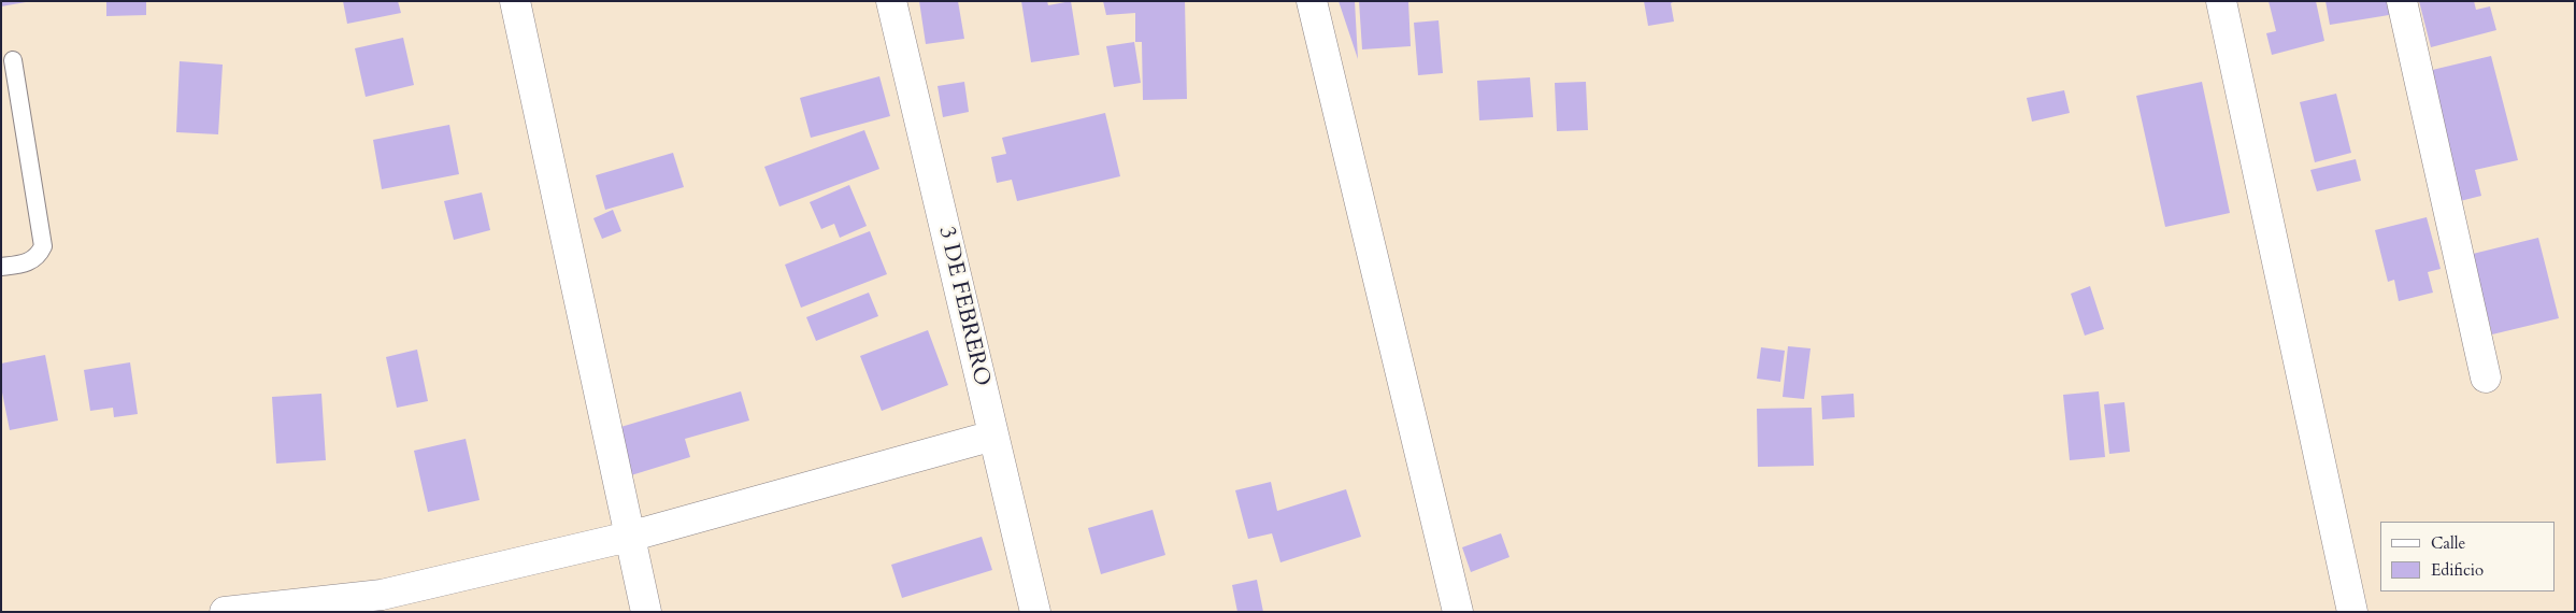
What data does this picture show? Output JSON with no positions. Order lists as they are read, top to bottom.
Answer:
{
  "streets": {
    "street": ["3 DE FEBRERO"]
  },
  "legend": ["Calle", "Edificio"]
}
